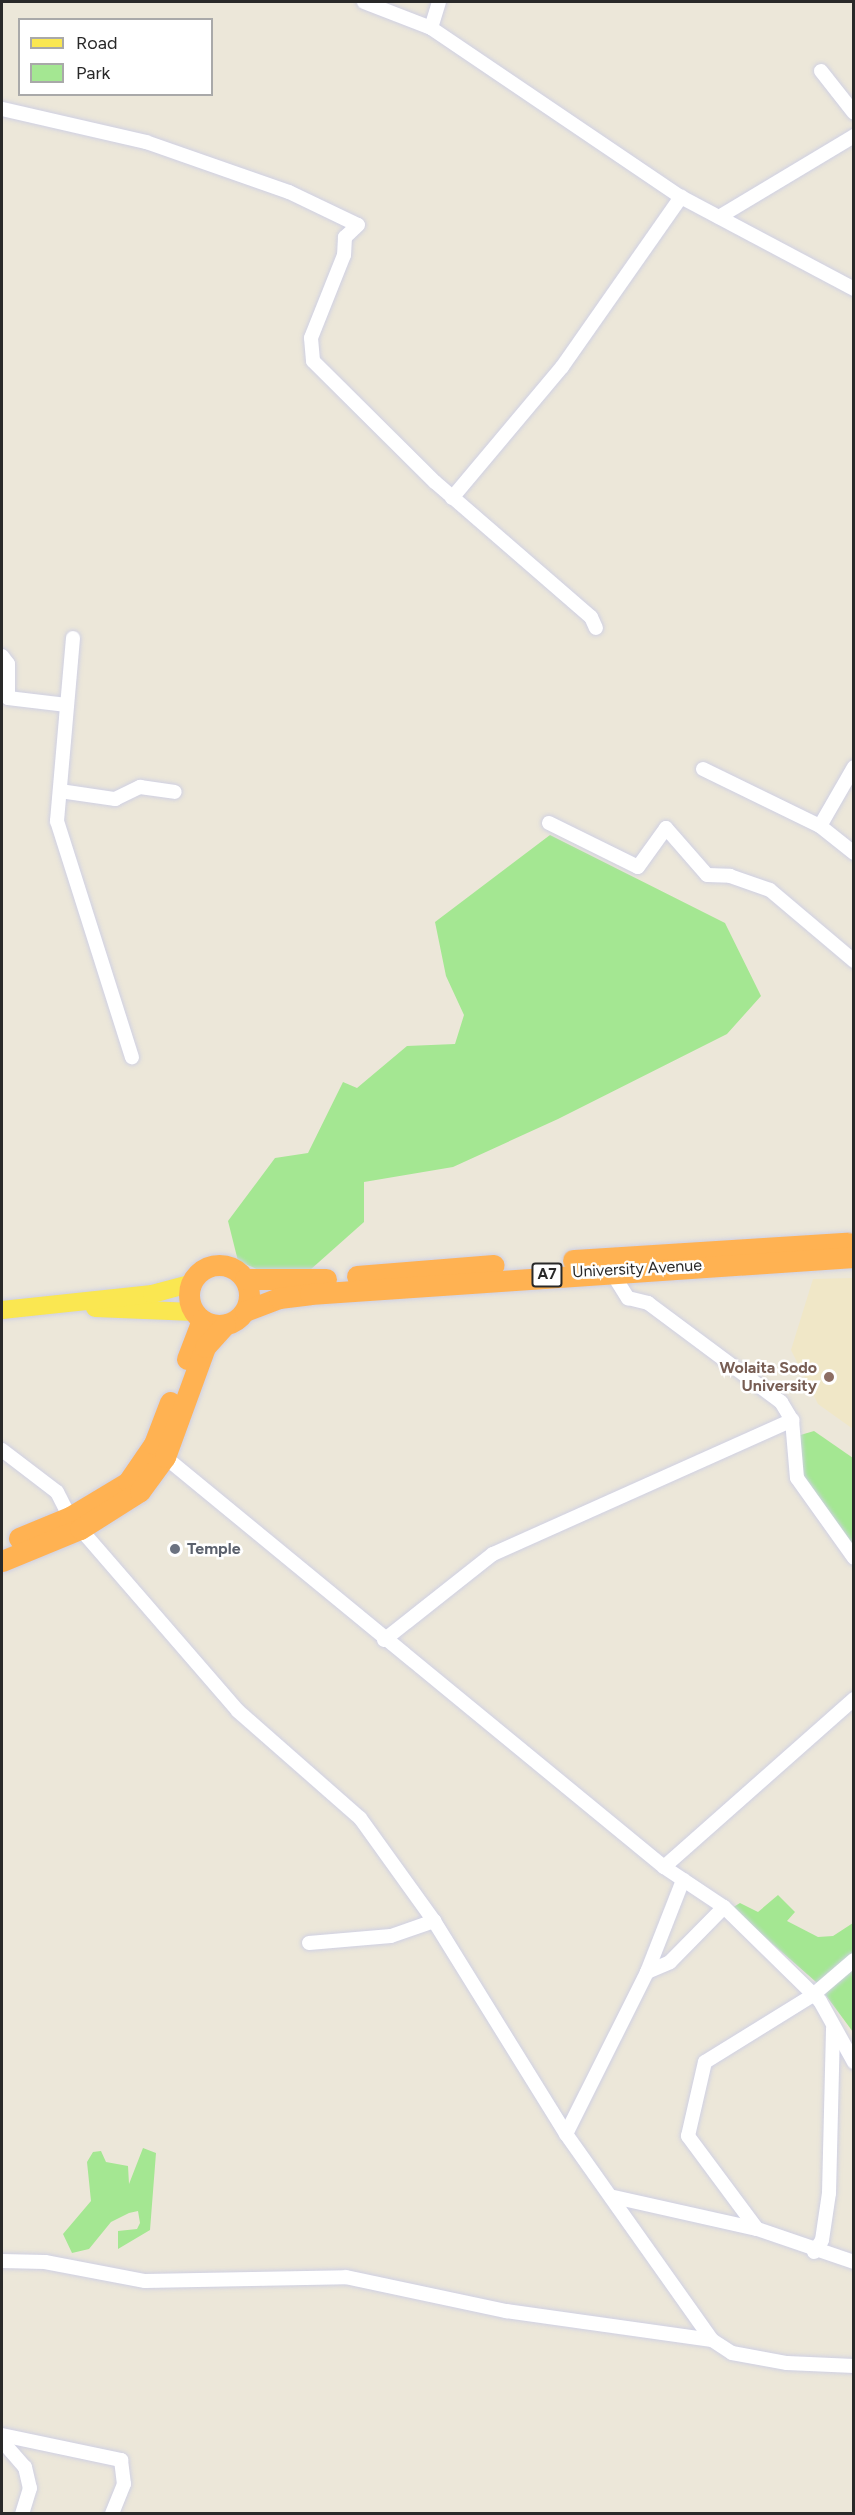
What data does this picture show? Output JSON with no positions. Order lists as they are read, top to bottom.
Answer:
{
  "streets": {
    "highway": ["University Avenue", "A7"]
  },
  "crossings": [
    ["University Avenue", "A7"]
  ],
  "places": ["Wolaita Sodo University", "Temple"],
  "legend": ["Road", "Park"]
}
